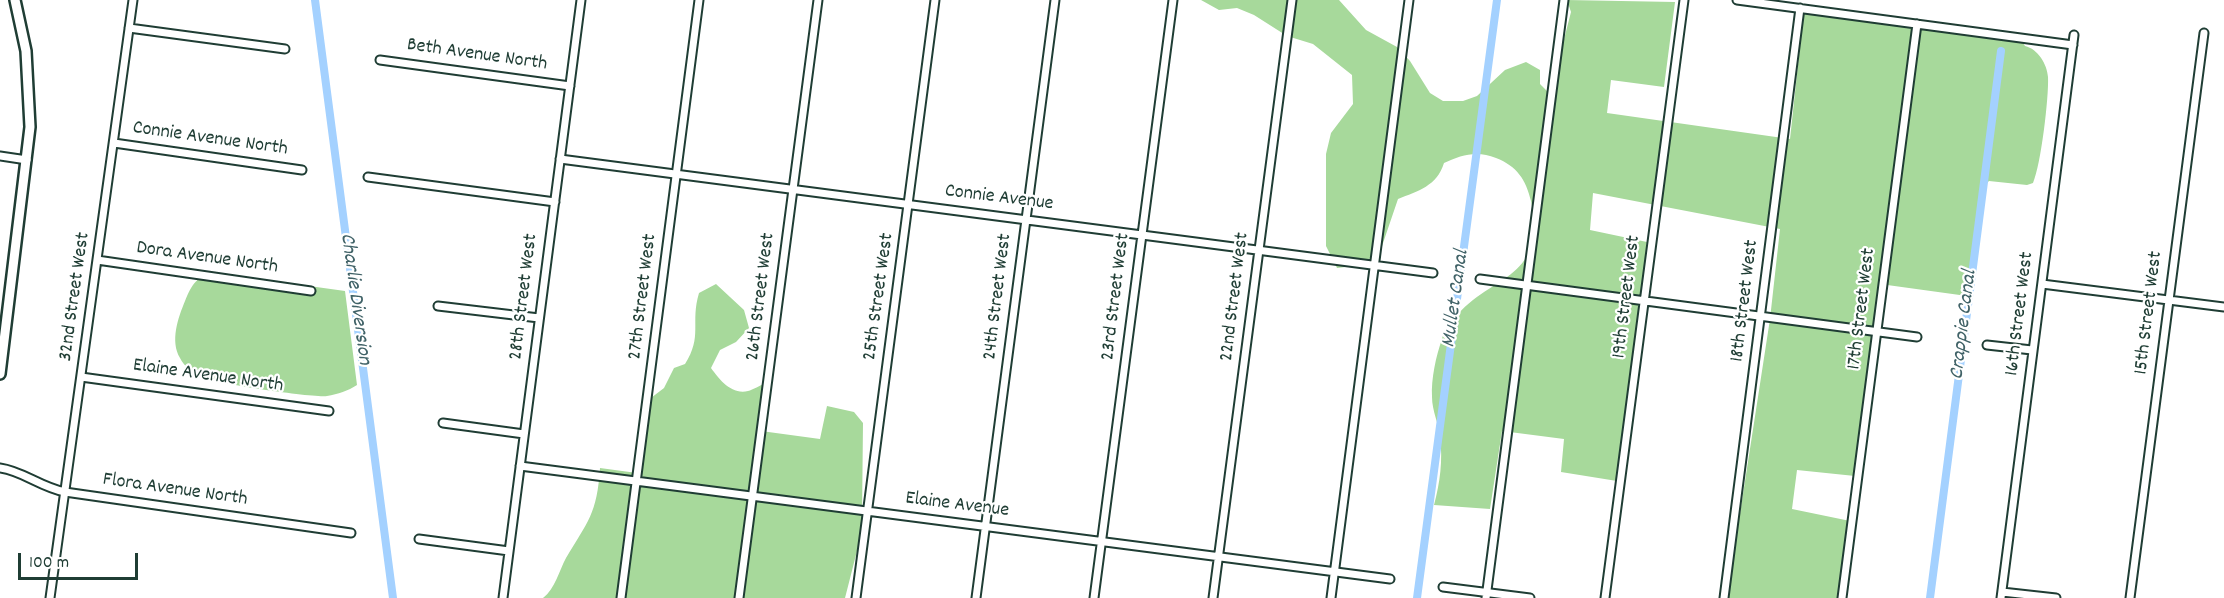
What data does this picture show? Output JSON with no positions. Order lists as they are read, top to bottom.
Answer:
{
  "streets": {
    "street": [
      "Beth Avenue North",
      "Connie Avenue North",
      "Connie Avenue",
      "Dora Avenue North",
      "32nd Street West",
      "28th Street West",
      "27th Street West",
      "26th Street West",
      "25th Street West",
      "24th Street West",
      "23rd Street West",
      "22nd Street West",
      "19th Street West",
      "18th Street West",
      "17th Street West",
      "15th Street West",
      "16th Street West",
      "Elaine Avenue North",
      "Flora Avenue North",
      "Elaine Avenue"
    ]
  },
  "crossings": [
    ["Beth Avenue North", "28th Street West"],
    ["Connie Avenue North", "32nd Street West"],
    ["Connie Avenue", "28th Street West"],
    ["Connie Avenue", "27th Street West"],
    ["Connie Avenue", "26th Street West"],
    ["Connie Avenue", "25th Street West"],
    ["Connie Avenue", "24th Street West"],
    ["Connie Avenue", "23rd Street West"],
    ["Connie Avenue", "22nd Street West"],
    ["Dora Avenue North", "32nd Street West"],
    ["32nd Street West", "Elaine Avenue North"],
    ["32nd Street West", "Flora Avenue North"],
    ["28th Street West", "Elaine Avenue"],
    ["27th Street West", "Elaine Avenue"],
    ["26th Street West", "Elaine Avenue"],
    ["25th Street West", "Elaine Avenue"],
    ["24th Street West", "Elaine Avenue"],
    ["23rd Street West", "Elaine Avenue"],
    ["22nd Street West", "Elaine Avenue"]
  ],
  "water": ["Charlie Diversion", "Mullet Canal", "Crappie Canal"],
  "scale_bar": "100 m"
}
